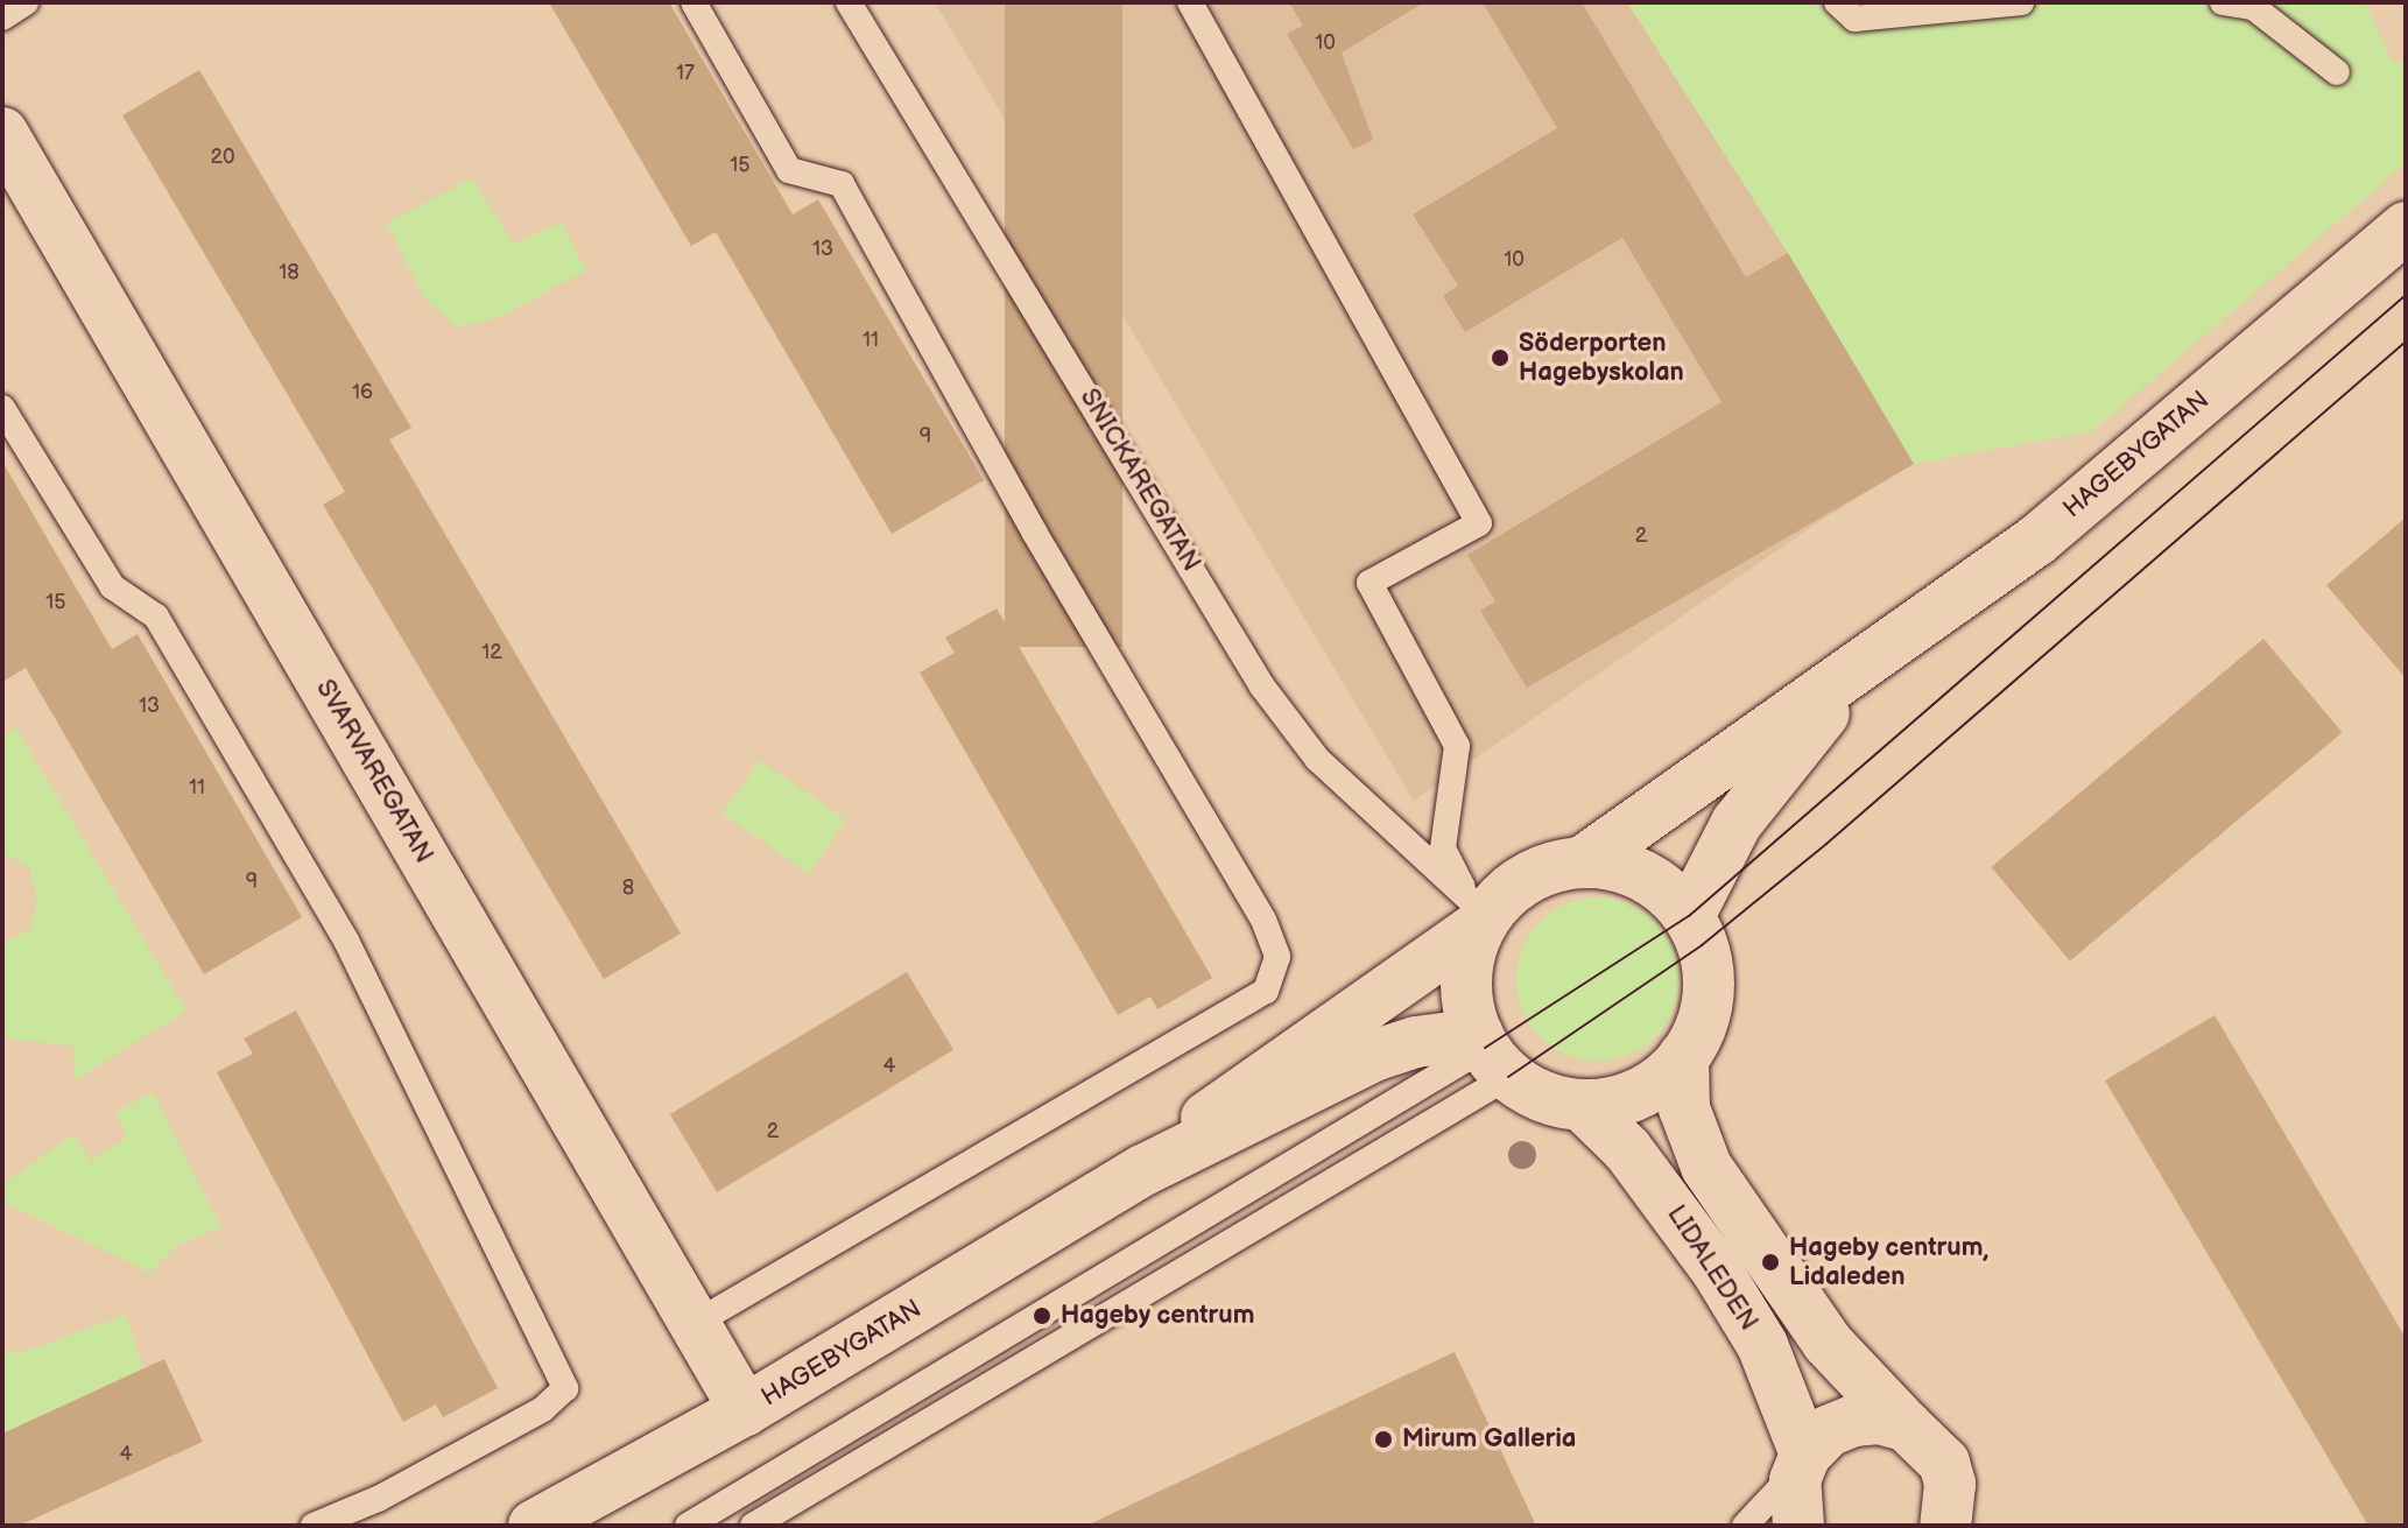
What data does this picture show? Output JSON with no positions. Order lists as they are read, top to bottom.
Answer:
{
  "streets": {
    "street": ["HAGEBYGATAN", "SVARVAREGATAN", "LIDALEDEN"],
    "lane": ["SNICKAREGATAN"]
  },
  "crossings": [
    ["HAGEBYGATAN", "SNICKAREGATAN"],
    ["HAGEBYGATAN", "SVARVAREGATAN"],
    ["HAGEBYGATAN", "LIDALEDEN"],
    ["SNICKAREGATAN", "LIDALEDEN"]
  ],
  "places": [
    "Söderporten Hagebyskolan",
    "Hageby centrum, Lidaleden",
    "Hageby centrum",
    "Mirum Galleria"
  ],
  "house_numbers": [
    "10",
    "17",
    "20",
    "15",
    "13",
    "10",
    "18",
    "11",
    "16",
    "9",
    "2",
    "15",
    "12",
    "13",
    "11",
    "9",
    "8",
    "4",
    "2",
    "4"
  ]
}
